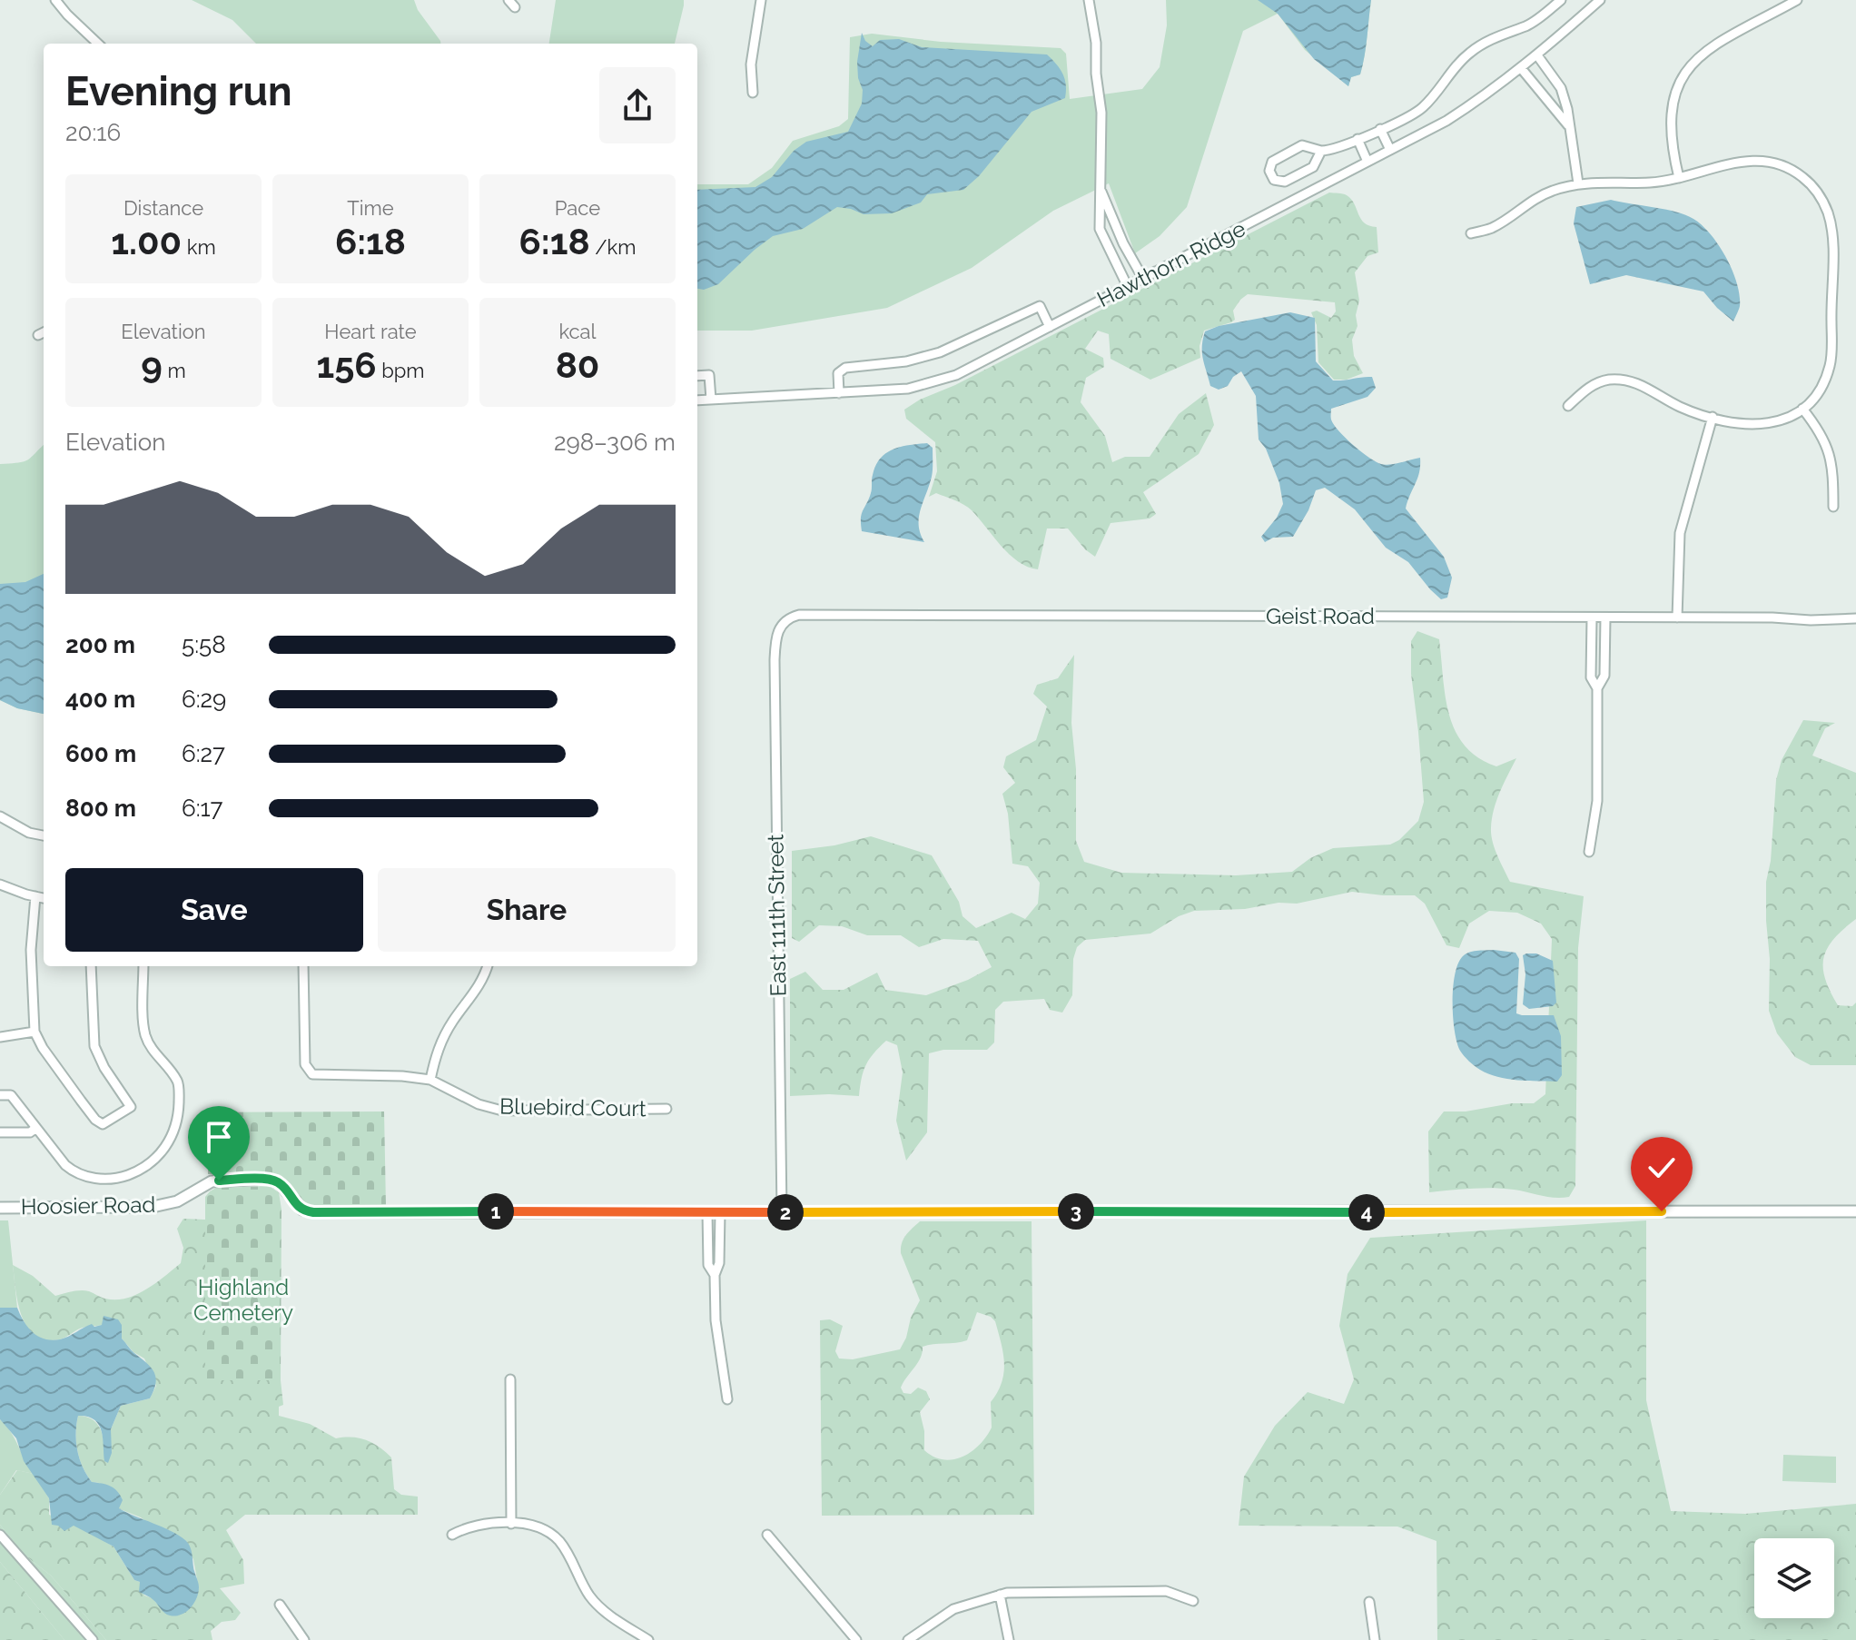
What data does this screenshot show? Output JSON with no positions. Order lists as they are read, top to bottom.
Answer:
{
  "streets": {
    "street": [
      "Hawthorn Ridge",
      "Geist Road",
      "East 111th Street",
      "Bluebird Court",
      "Hoosier Road"
    ]
  },
  "crossings": [
    ["Geist Road", "East 111th Street"],
    ["East 111th Street", "Hoosier Road"]
  ],
  "parks": ["Highland Cemetery"],
  "page": {
    "heading": ["Evening run", "20:16"],
    "stats": [
      ["Distance", "1.00 km"],
      ["Time", "6:18"],
      ["Pace", "6:18 /km"],
      ["Elevation", "9 m"],
      ["Heart rate", "156 bpm"],
      ["kcal", "80"]
    ],
    "chart": ["Elevation", "298–306 m"],
    "list": [
      {
        "name": "200 m",
        "note": "5:58"
      },
      {
        "name": "400 m",
        "note": "6:29"
      },
      {
        "name": "600 m",
        "note": "6:27"
      },
      {
        "name": "800 m",
        "note": "6:17"
      }
    ],
    "buttons": ["Save", "Share"],
    "pins": [
      "1",
      "3",
      "2",
      "4"
    ]
  }
}
